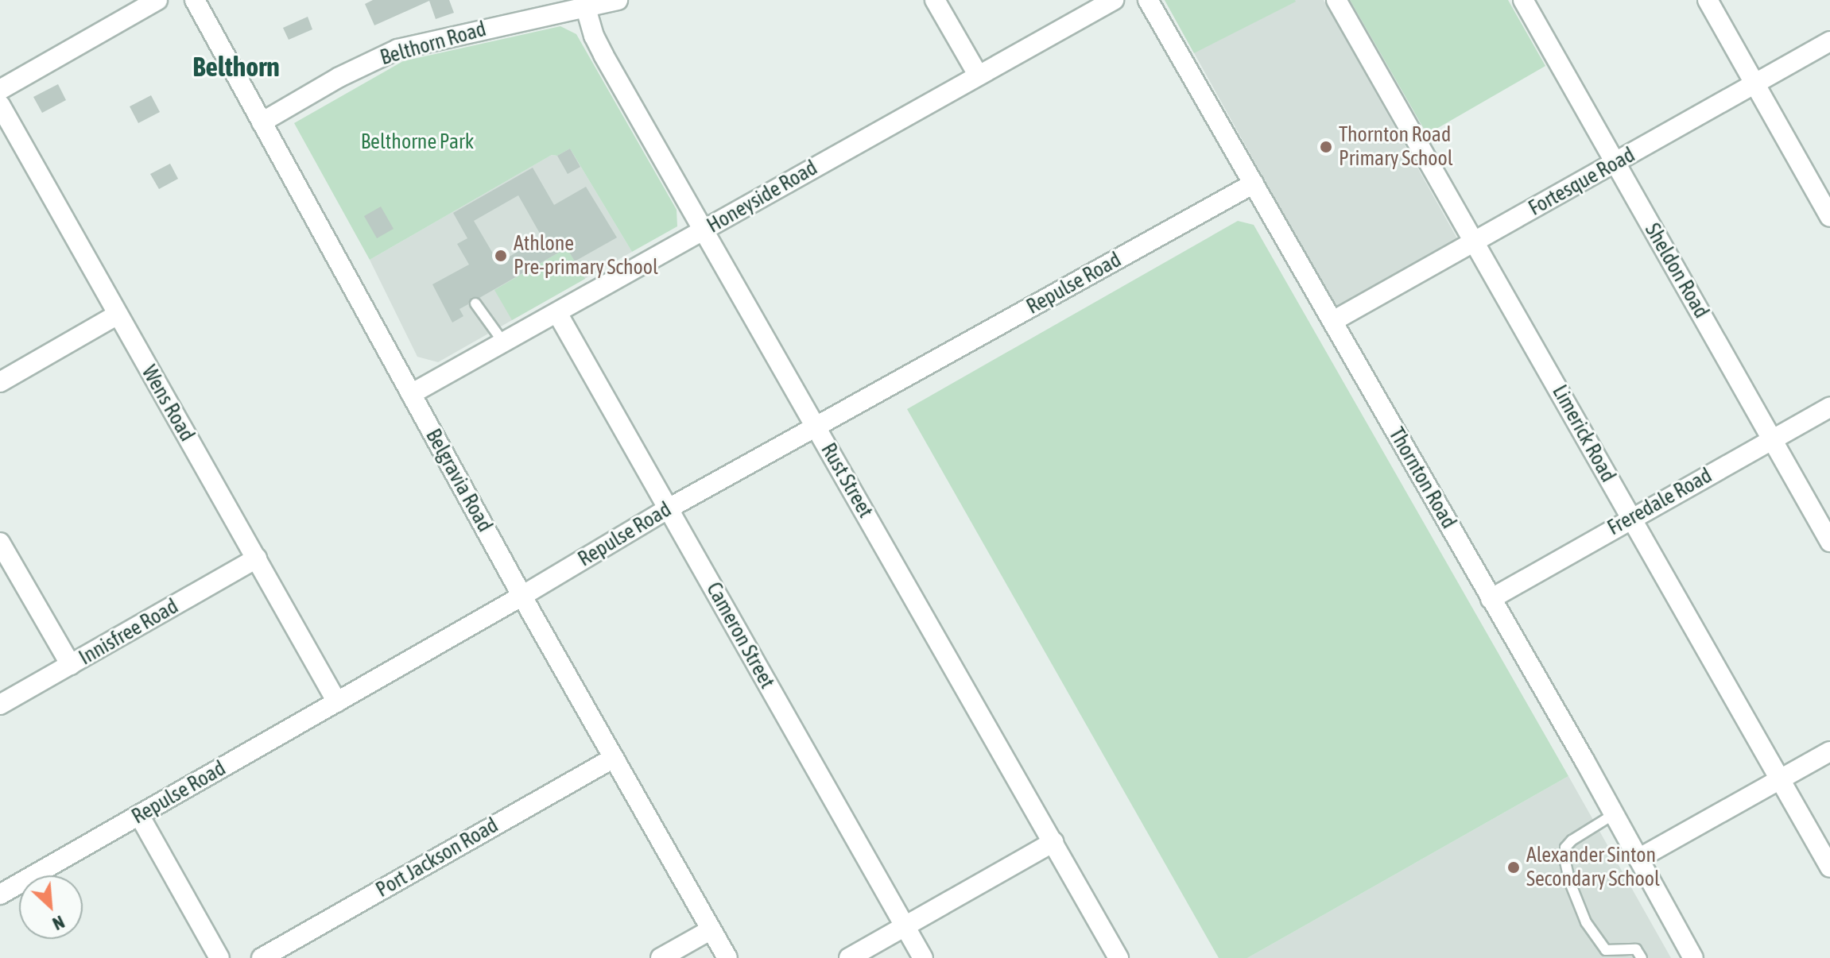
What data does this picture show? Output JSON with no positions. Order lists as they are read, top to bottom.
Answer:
{
  "streets": {
    "street": [
      "Belthorn Road",
      "Fortesque Road",
      "Honeyside Road",
      "Sheldon Road",
      "Repulse Road",
      "Wens Road",
      "Limerick Road",
      "Thornton Road",
      "Belgravia Road",
      "Rust Street",
      "Freredale Road",
      "Innisfree Road",
      "Cameron Street",
      "Port Jackson Road"
    ]
  },
  "crossings": [
    ["Belthorn Road", "Belgravia Road"],
    ["Belthorn Road", "Rust Street"],
    ["Fortesque Road", "Sheldon Road"],
    ["Fortesque Road", "Limerick Road"],
    ["Fortesque Road", "Thornton Road"],
    ["Honeyside Road", "Belgravia Road"],
    ["Honeyside Road", "Rust Street"],
    ["Honeyside Road", "Cameron Street"],
    ["Sheldon Road", "Freredale Road"],
    ["Repulse Road", "Wens Road"],
    ["Repulse Road", "Thornton Road"],
    ["Repulse Road", "Belgravia Road"],
    ["Repulse Road", "Rust Street"],
    ["Repulse Road", "Cameron Street"],
    ["Wens Road", "Innisfree Road"],
    ["Limerick Road", "Freredale Road"],
    ["Thornton Road", "Freredale Road"],
    ["Belgravia Road", "Port Jackson Road"]
  ],
  "districts": ["Belthorn"],
  "parks": ["Belthorne Park"],
  "places": ["Thornton Road Primary School", "Athlone Pre-primary School", "Alexander Sinton Secondary School"],
  "north": "bottom right"
}
